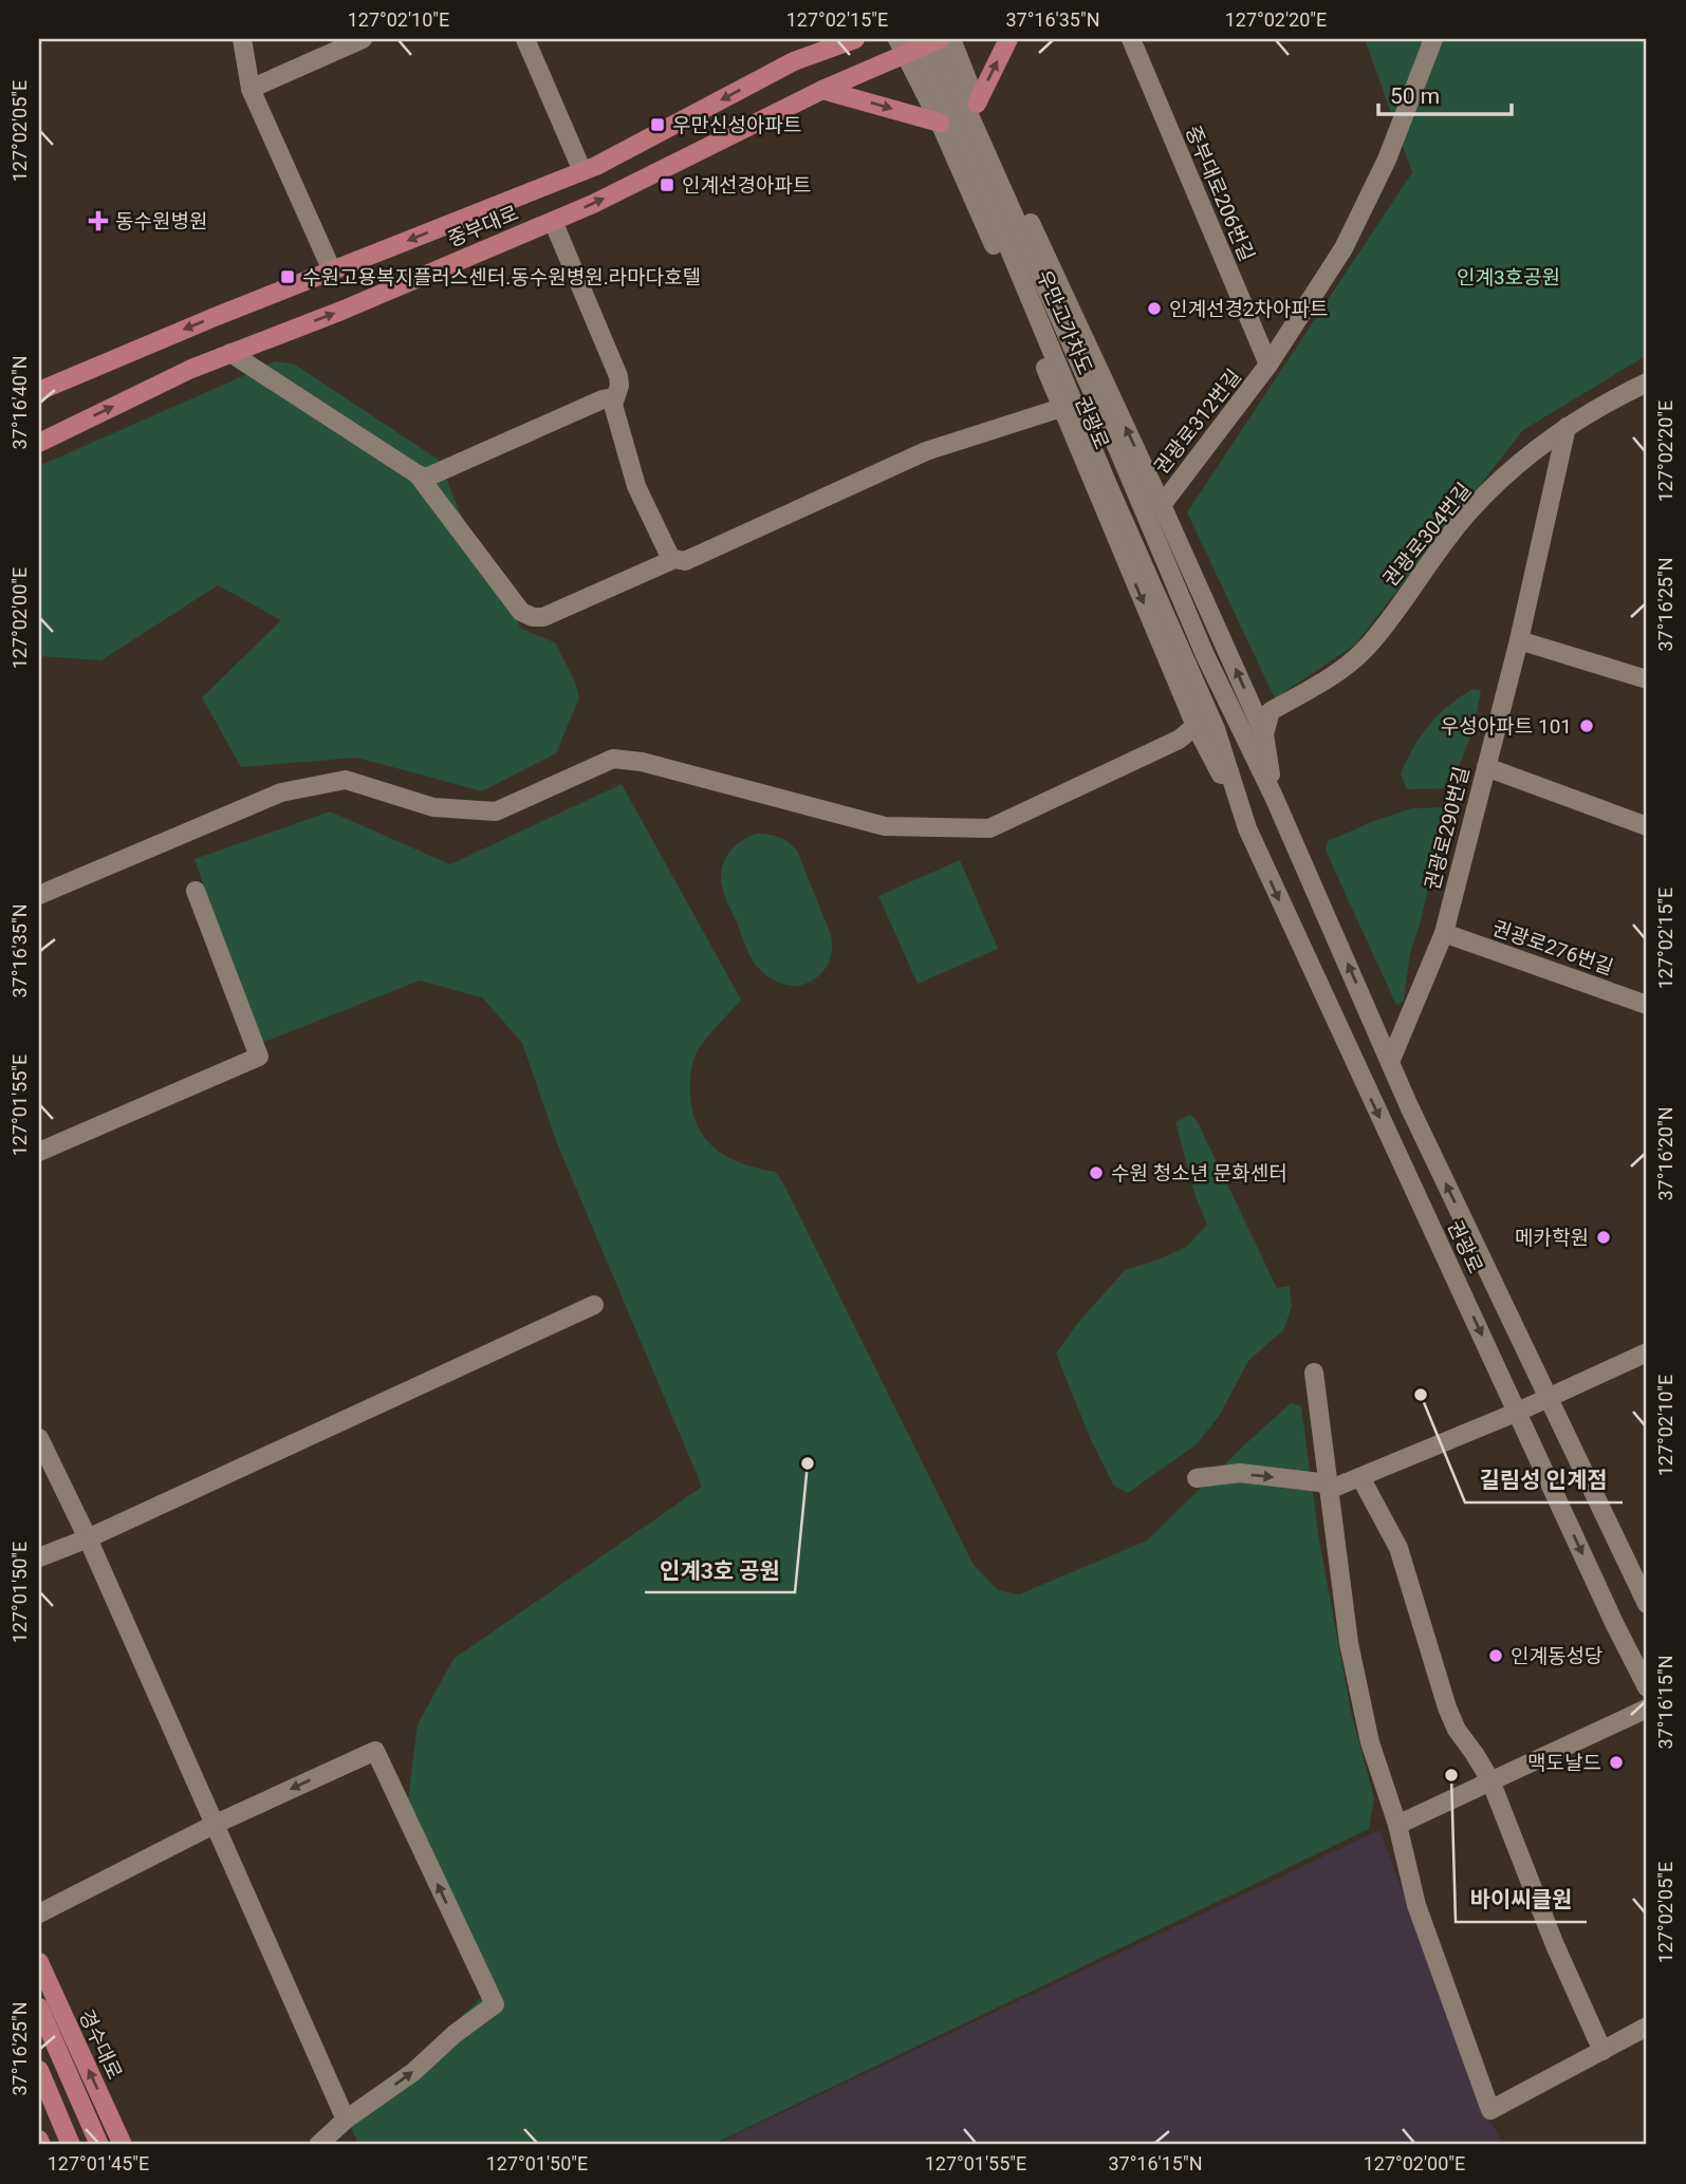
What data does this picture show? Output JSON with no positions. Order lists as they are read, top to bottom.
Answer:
{
  "streets": {
    "main road": ["중부대로", "경수대로"],
    "street": [
      "중부대로206번길",
      "우만고가차도",
      "권광로312번길",
      "권광로",
      "권광로304번길",
      "권광로290번길",
      "권광로276번길"
    ]
  },
  "crossings": [
    ["중부대로206번길", "권광로312번길"],
    ["중부대로", "우만고가차도"],
    ["중부대로", "권광로"],
    ["우만고가차도", "권광로"],
    ["권광로312번길", "권광로"],
    ["권광로", "권광로304번길"],
    ["권광로", "권광로290번길"],
    ["권광로304번길", "권광로290번길"],
    ["권광로290번길", "권광로276번길"]
  ],
  "parks": ["인계3호공원"],
  "places": {
    "transit": ["우만신성아파트", "인계선경아파트", "수원고용복지플러스센터.동수원병원.라마다호텔"],
    "health": ["동수원병원"],
    "other": [
      "인계선경2차아파트",
      "우성아파트 101",
      "수원 청소년 문화센터",
      "메카학원",
      "길림성 인계점",
      "인계3호 공원",
      "인계동성당",
      "맥도날드",
      "바이씨클원"
    ]
  },
  "scale_bar": "50 m",
  "coordinates": [
    "127°02'10\"E",
    "127°02'15\"E",
    "37°16'35\"N",
    "127°02'20\"E",
    "127°02'05\"E",
    "37°16'40\"N",
    "37°16'25\"N",
    "127°02'00\"E",
    "127°01'55\"E",
    "37°16'20\"N",
    "127°01'50\"E",
    "37°16'15\"N",
    "127°01'45\"E"
  ]
}
